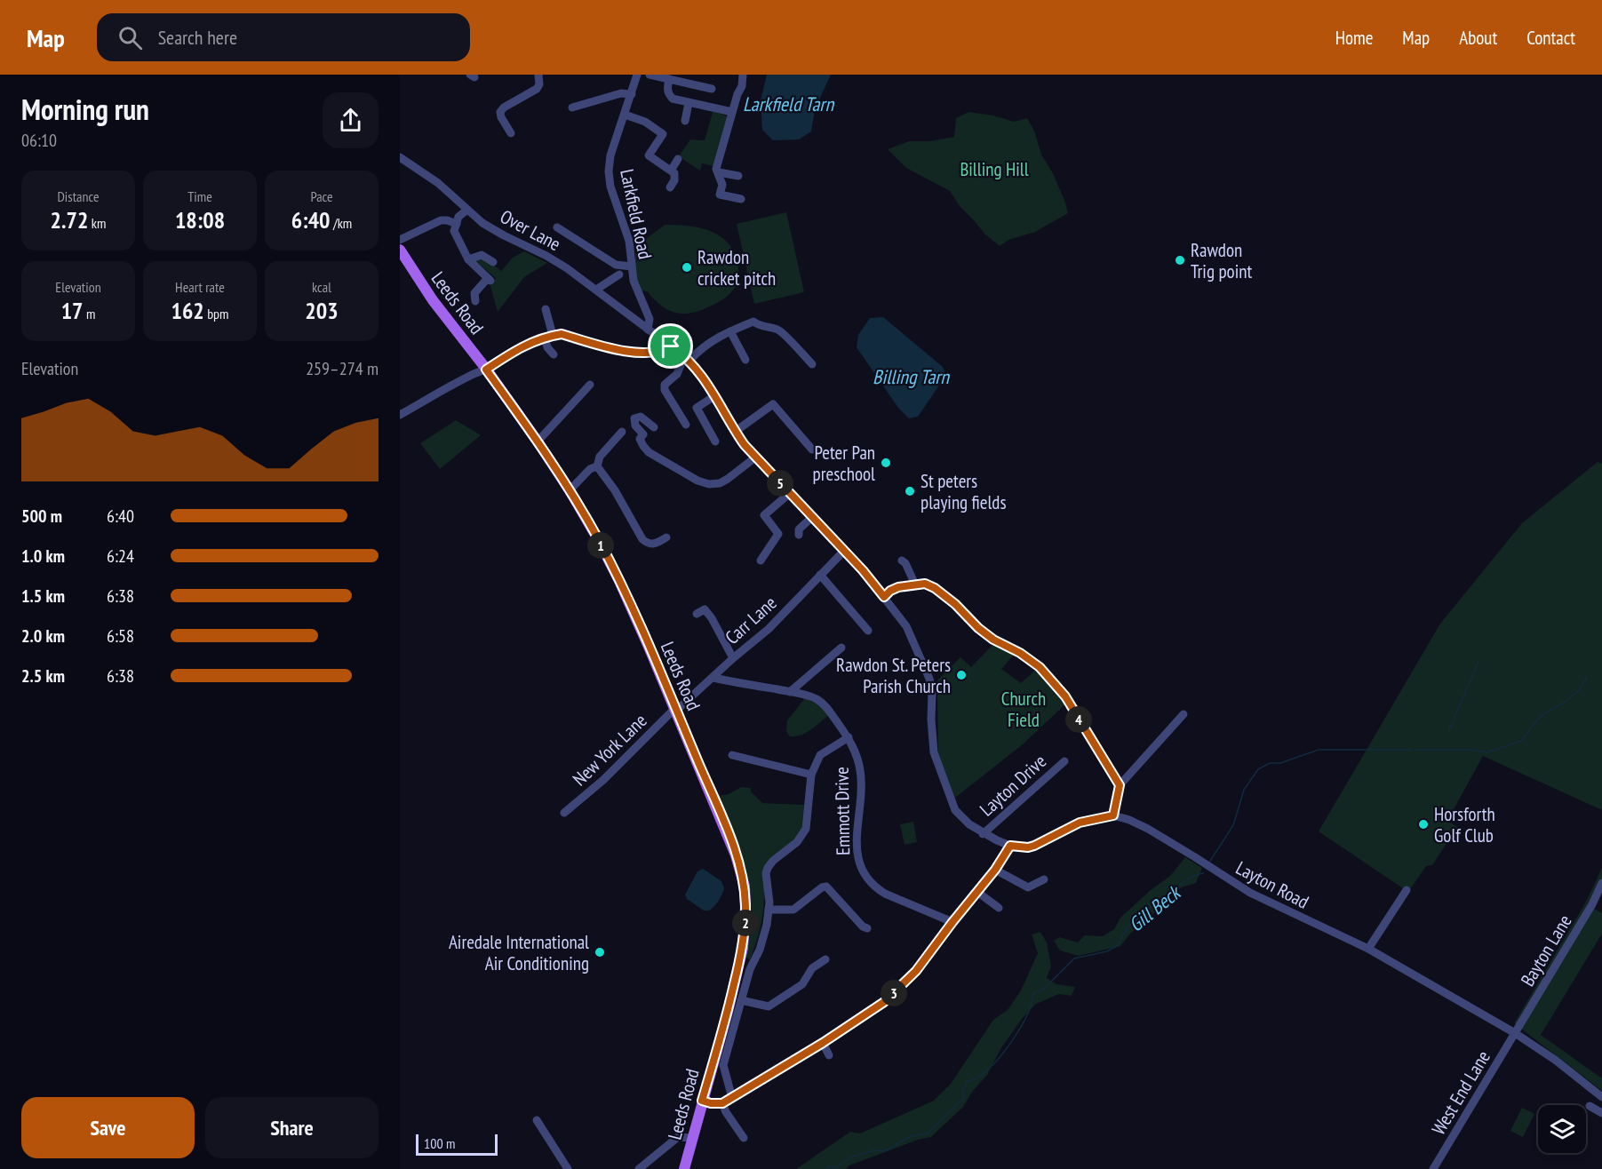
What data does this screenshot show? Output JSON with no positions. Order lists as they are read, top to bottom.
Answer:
{
  "streets": {
    "main road": ["Leeds Road"],
    "street": [
      "Larkfield Road",
      "Over Lane",
      "Carr Lane",
      "New York Lane",
      "Layton Drive",
      "Emmott Drive",
      "Layton Road",
      "Bayton Lane",
      "West End Lane"
    ]
  },
  "crossings": [
    ["Larkfield Road", "Over Lane"],
    ["Over Lane", "Carr Lane"],
    ["Over Lane", "Layton Drive"],
    ["Leeds Road", "Carr Lane"],
    ["Leeds Road", "New York Lane"],
    ["Carr Lane", "New York Lane"],
    ["Carr Lane", "Emmott Drive"],
    ["Layton Road", "Bayton Lane"],
    ["Layton Road", "West End Lane"],
    ["Bayton Lane", "West End Lane"]
  ],
  "water": ["Larkfield Tarn", "Billing Tarn", "Gill Beck"],
  "parks": ["Billing Hill", "Church Field"],
  "places": [
    "Rawdon Trig point",
    "Rawdon cricket pitch",
    "Peter Pan preschool",
    "St peters playing fields",
    "Rawdon St. Peters Parish Church",
    "Horsforth Golf Club",
    "Airedale International Air Conditioning"
  ],
  "scale_bar": "100 m",
  "page": {
    "header": "Map",
    "search": "Search here",
    "nav": [
      "Home",
      "Map",
      "About",
      "Contact"
    ],
    "heading": ["Morning run", "06:10"],
    "stats": [
      ["Distance", "2.72 km"],
      ["Time", "18:08"],
      ["Pace", "6:40 /km"],
      ["Elevation", "17 m"],
      ["Heart rate", "162 bpm"],
      ["kcal", "203"]
    ],
    "chart": ["Elevation", "259–274 m"],
    "pins": [
      "5",
      "1",
      "4",
      "2",
      "3"
    ],
    "list": [
      {
        "name": "500 m",
        "note": "6:40"
      },
      {
        "name": "1.0 km",
        "note": "6:24"
      },
      {
        "name": "1.5 km",
        "note": "6:38"
      },
      {
        "name": "2.0 km",
        "note": "6:58"
      },
      {
        "name": "2.5 km",
        "note": "6:38"
      }
    ],
    "buttons": ["Save", "Share"],
    "scale": "100 m"
  }
}
